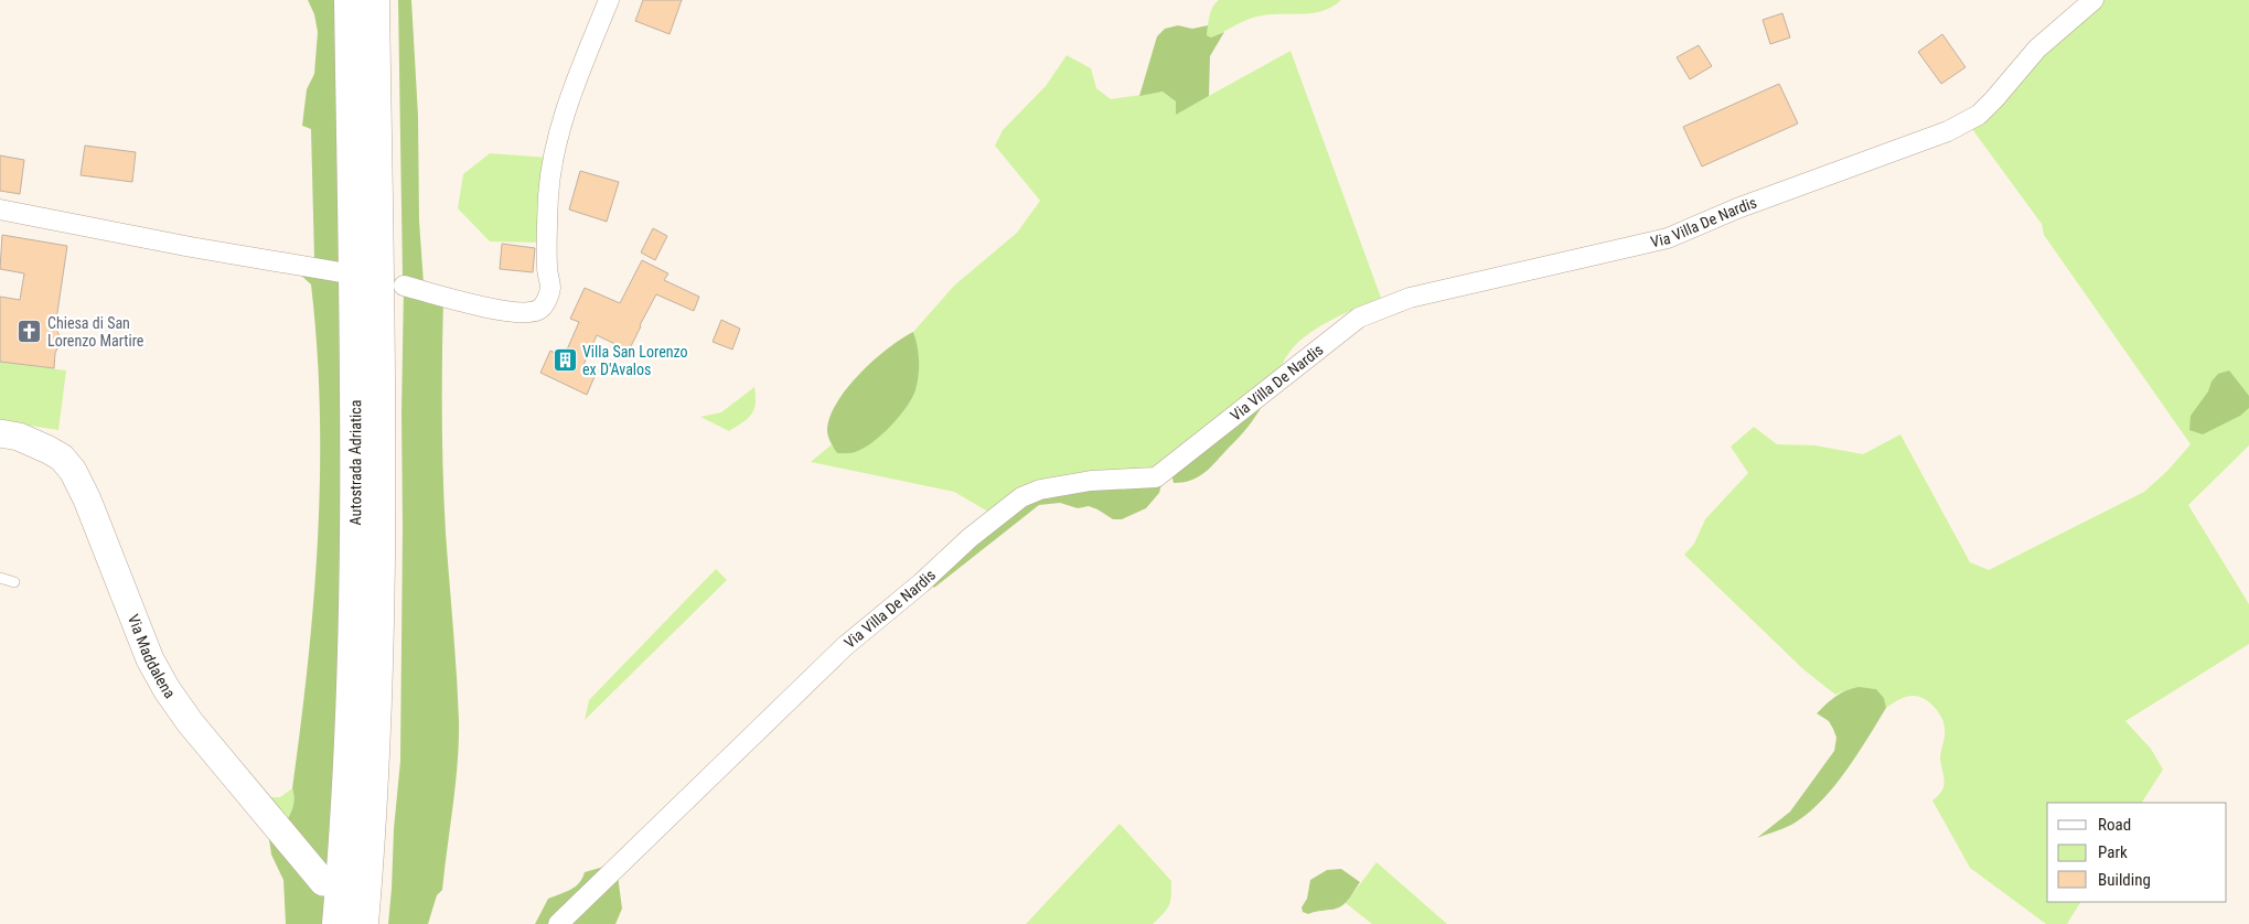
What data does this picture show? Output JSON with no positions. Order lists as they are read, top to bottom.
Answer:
{
  "streets": {
    "highway": ["Autostrada Adriatica"],
    "street": ["Via Villa De Nardis", "Via Maddalena"]
  },
  "places": {
    "church": ["Chiesa di San Lorenzo Martire"],
    "building": ["Villa San Lorenzo ex D'Avalos"]
  },
  "legend": ["Road", "Park", "Building"]
}
